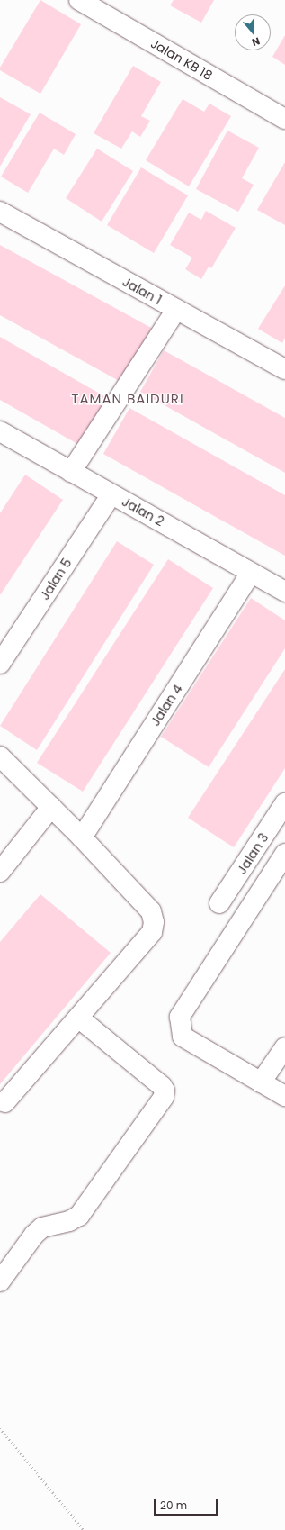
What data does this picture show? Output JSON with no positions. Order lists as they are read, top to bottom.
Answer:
{
  "streets": {
    "street": [
      "Jalan KB 18",
      "Jalan 1",
      "Jalan 2",
      "Jalan 5",
      "Jalan 4",
      "Jalan 3"
    ]
  },
  "crossings": [
    ["Jalan 2", "Jalan 5"],
    ["Jalan 2", "Jalan 4"]
  ],
  "districts": ["TAMAN BAIDURI"],
  "scale_bar": "20 m",
  "north": "bottom"
}
